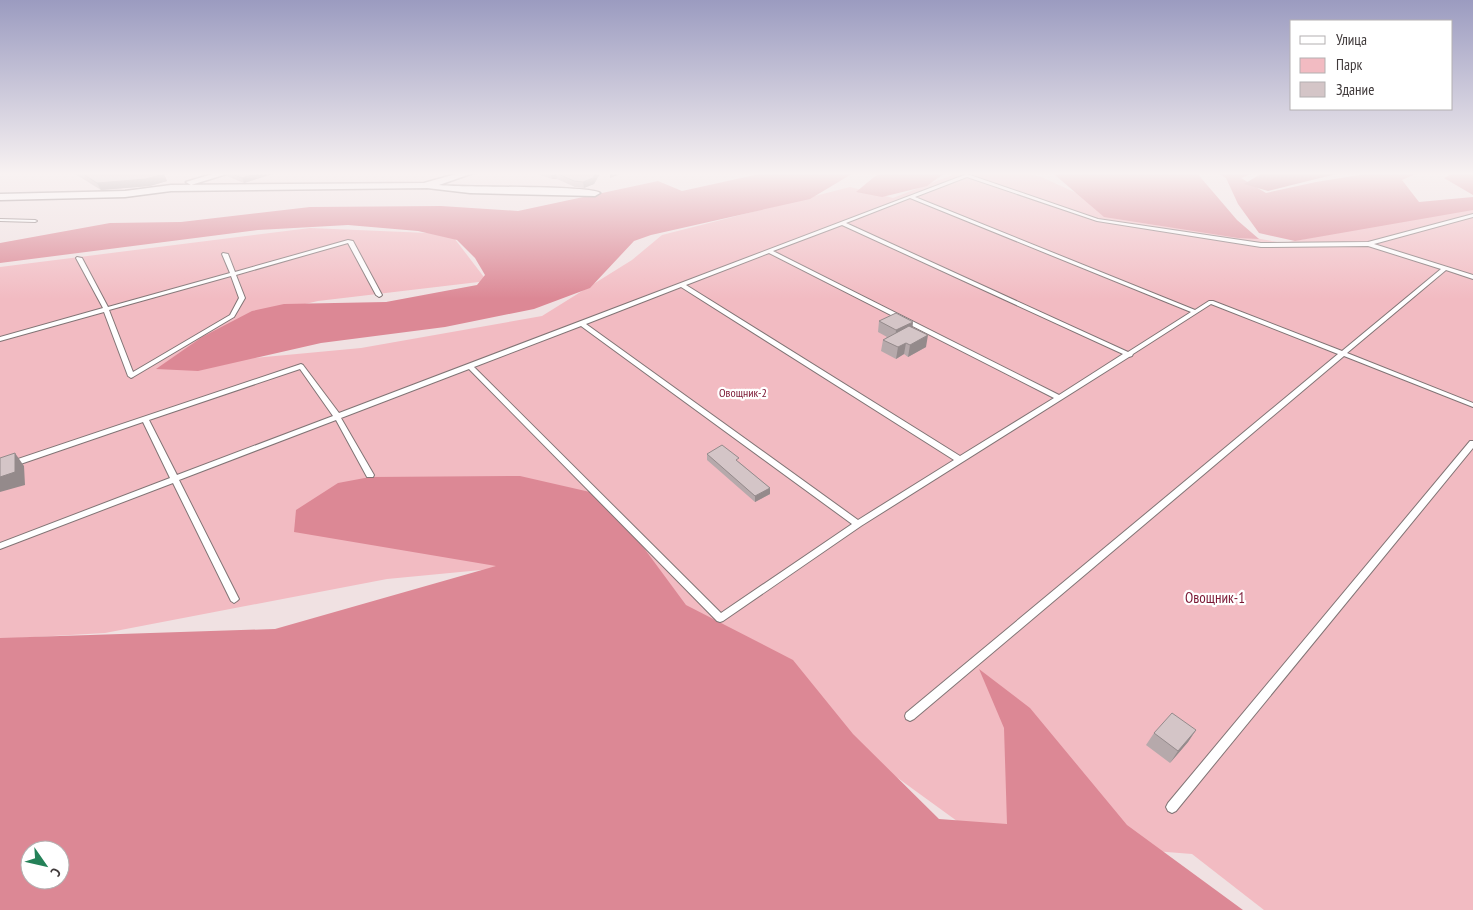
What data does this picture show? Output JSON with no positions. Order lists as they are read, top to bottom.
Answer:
{
  "parks": ["Овощник-2", "Овощник-1"],
  "legend": ["Улица", "Парк", "Здание"],
  "north": "bottom right"
}
